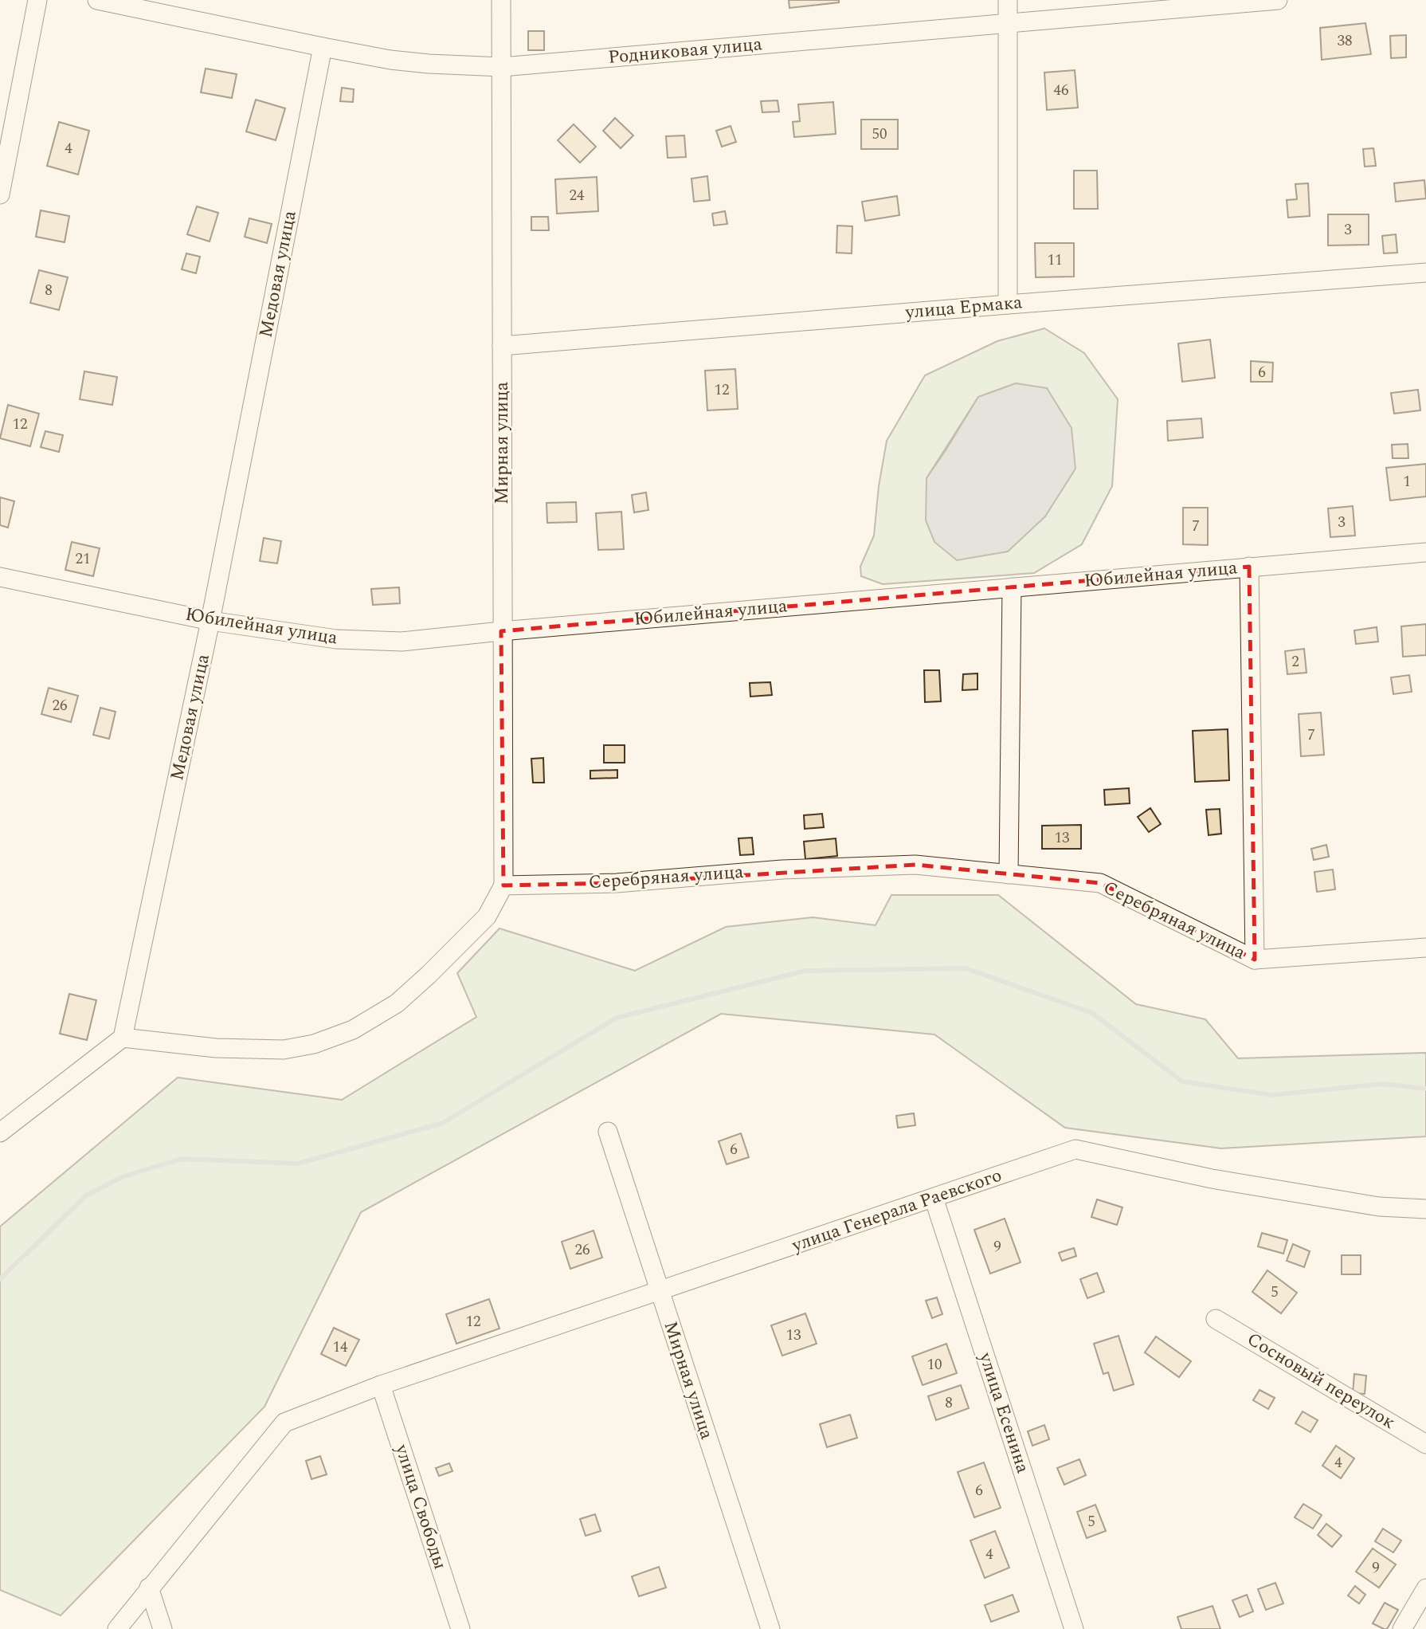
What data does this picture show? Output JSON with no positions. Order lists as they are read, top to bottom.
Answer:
{
  "streets": {
    "street": [
      "Родниковая улица",
      "Медовая улица",
      "улица Ермака",
      "Мирная улица",
      "Юбилейная улица",
      "Серебряная улица",
      "улица Генерала Раевского",
      "Сосновый переулок",
      "улица Есенина",
      "улица Свободы"
    ]
  },
  "crossings": [
    ["Родниковая улица", "Медовая улица"],
    ["Родниковая улица", "Мирная улица"],
    ["Медовая улица", "Юбилейная улица"],
    ["улица Ермака", "Мирная улица"],
    ["Мирная улица", "Юбилейная улица"],
    ["Мирная улица", "Серебряная улица"],
    ["Мирная улица", "улица Генерала Раевского"],
    ["Юбилейная улица", "Серебряная улица"],
    ["улица Генерала Раевского", "улица Есенина"],
    ["улица Генерала Раевского", "улица Свободы"]
  ],
  "house_numbers": [
    "38",
    "46",
    "50",
    "4",
    "24",
    "3",
    "11",
    "8",
    "6",
    "12",
    "12",
    "1",
    "3",
    "7",
    "21",
    "2",
    "26",
    "7",
    "13",
    "6",
    "9",
    "26",
    "5",
    "12",
    "13",
    "14",
    "10",
    "8",
    "4",
    "6",
    "5",
    "4",
    "9"
  ]
}
